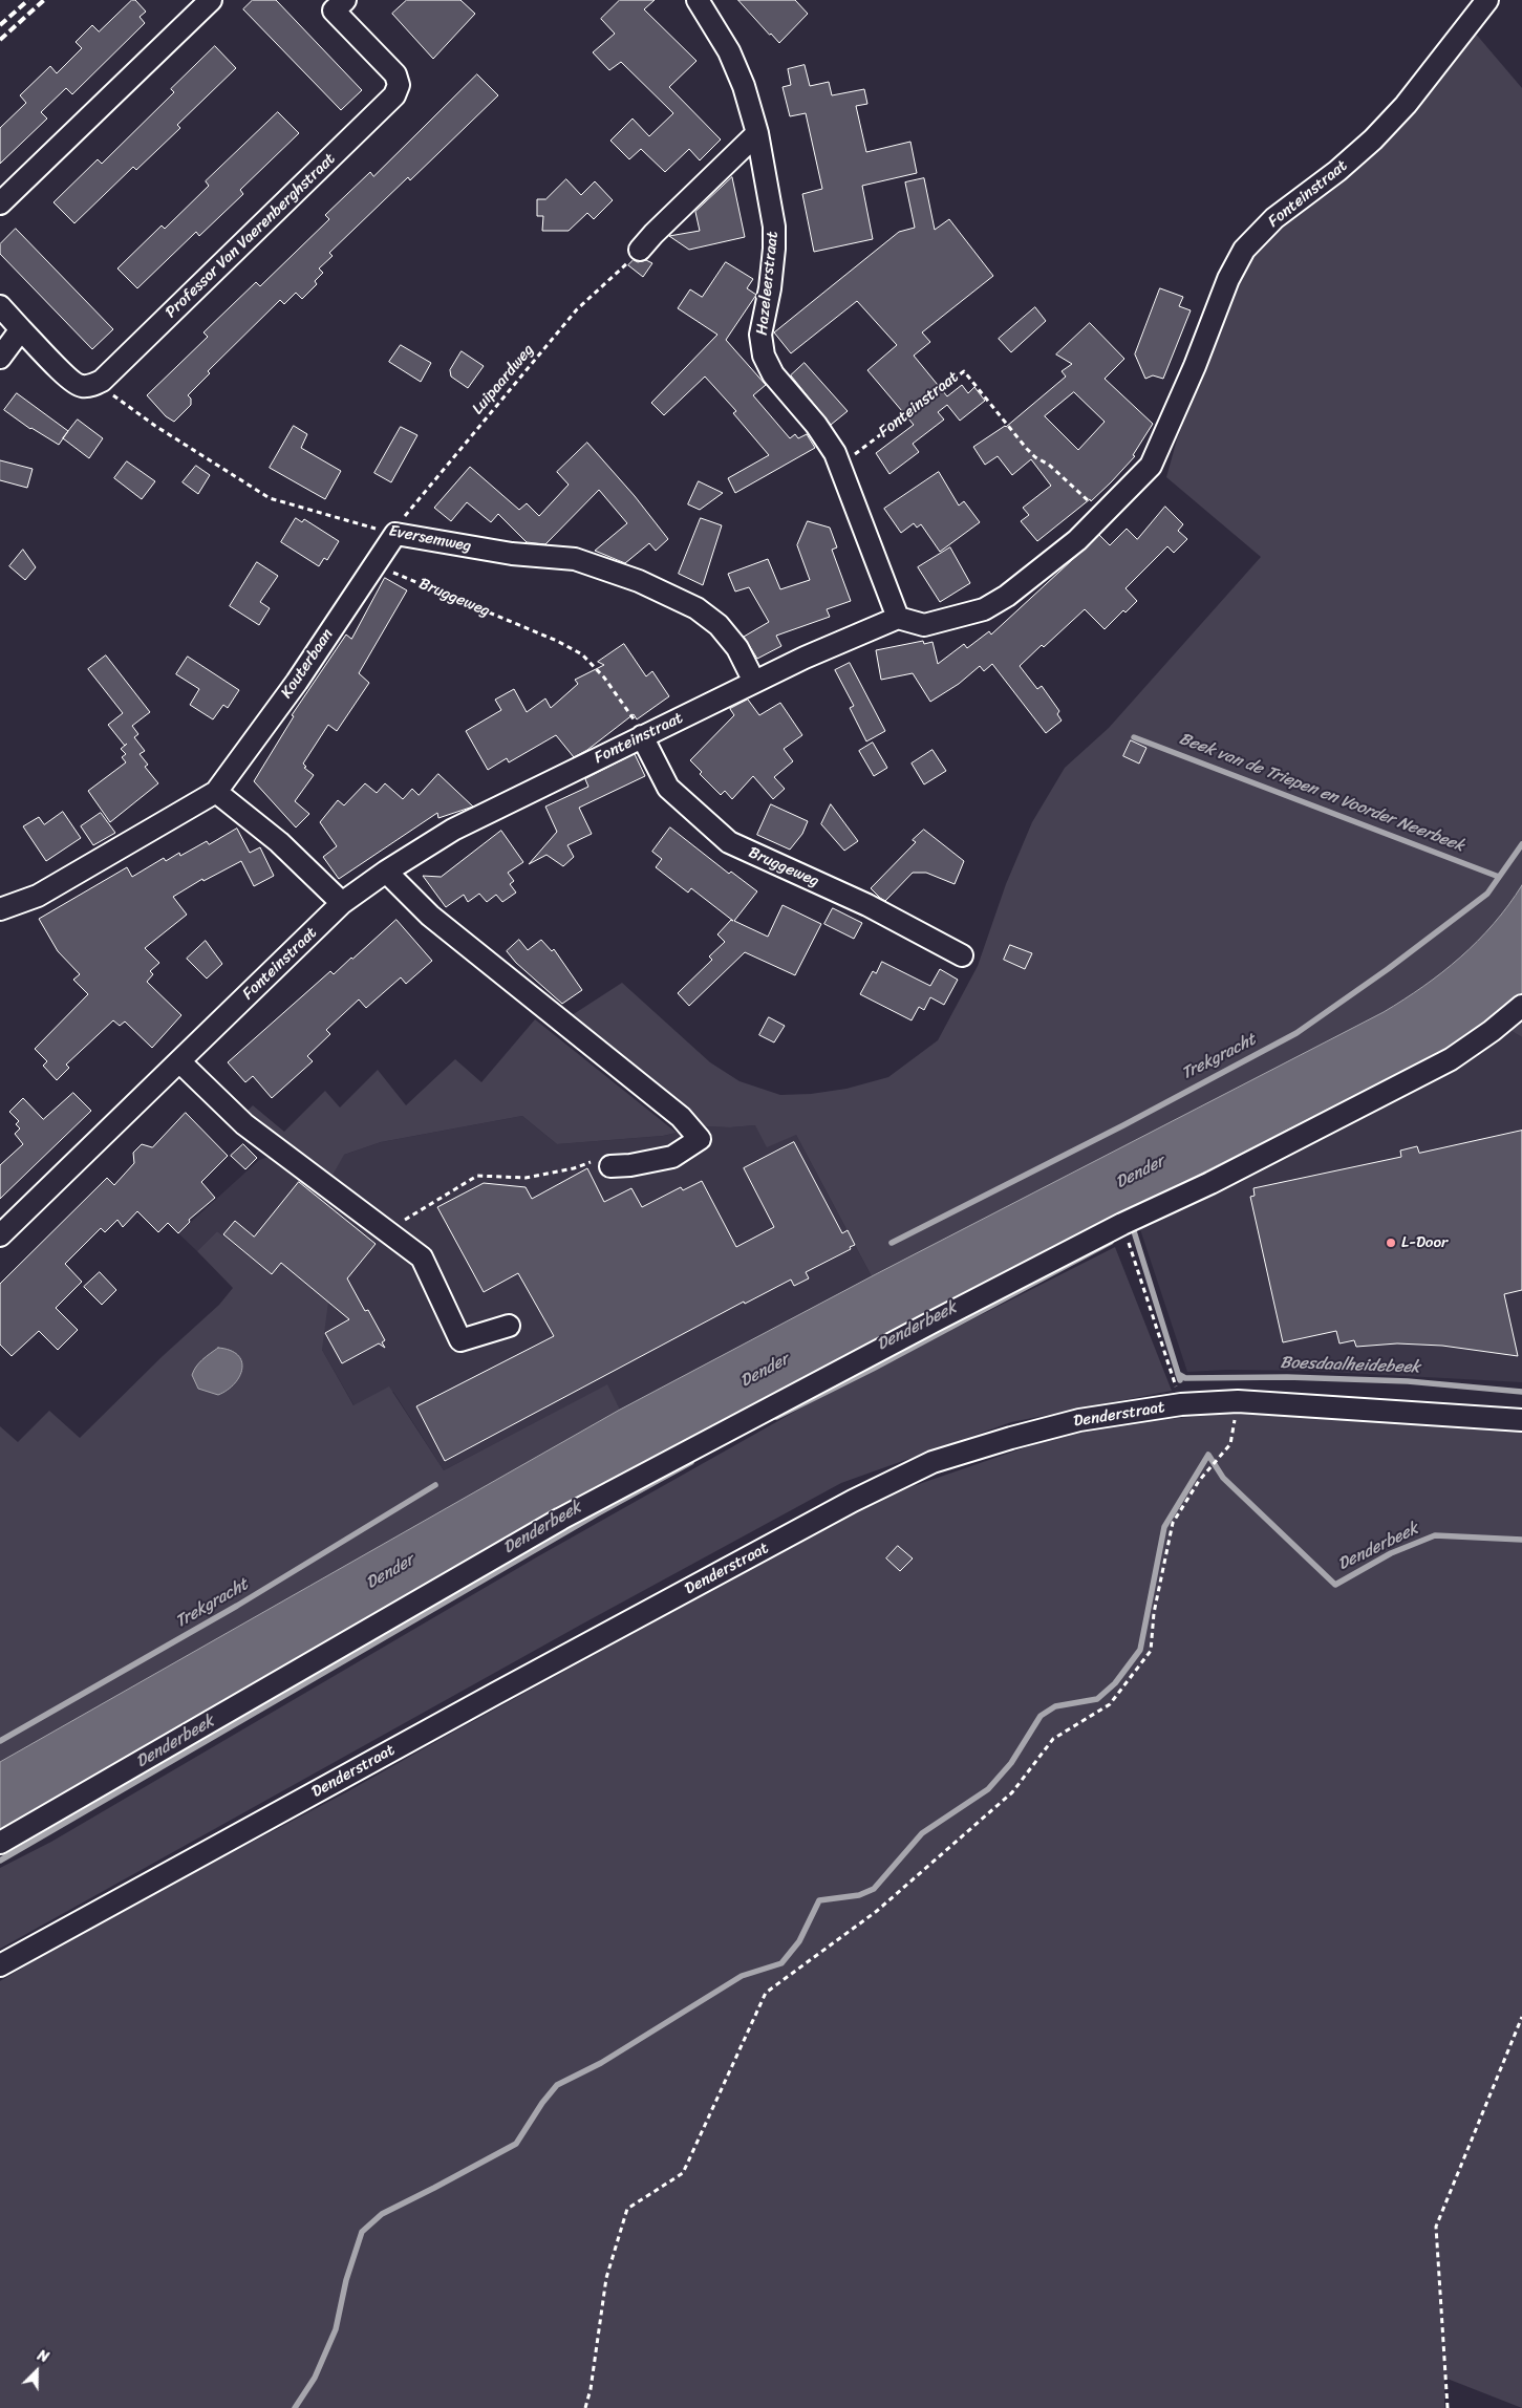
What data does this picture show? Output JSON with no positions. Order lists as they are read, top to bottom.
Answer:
{
  "streets": {
    "street": [
      "Fonteinstraat",
      "Professor Van Vaerenberghstraat",
      "Hazeleerstraat",
      "Eversemweg",
      "Bruggeweg",
      "Kouterbaan",
      "Denderstraat"
    ],
    "path": ["Luipaardweg"]
  },
  "crossings": [
    ["Fonteinstraat", "Hazeleerstraat"],
    ["Fonteinstraat", "Eversemweg"],
    ["Fonteinstraat", "Bruggeweg"],
    ["Professor Van Vaerenberghstraat", "Eversemweg"],
    ["Luipaardweg", "Eversemweg"],
    ["Luipaardweg", "Kouterbaan"],
    ["Eversemweg", "Kouterbaan"],
    ["Bruggeweg", "Kouterbaan"]
  ],
  "water": [
    "Beek van de Triepen en Voorder Neerbeek",
    "Trekgracht",
    "Dender",
    "Denderbeek",
    "Boesdaalheidebeek"
  ],
  "places": ["L-Door"],
  "north": "top right"
}
